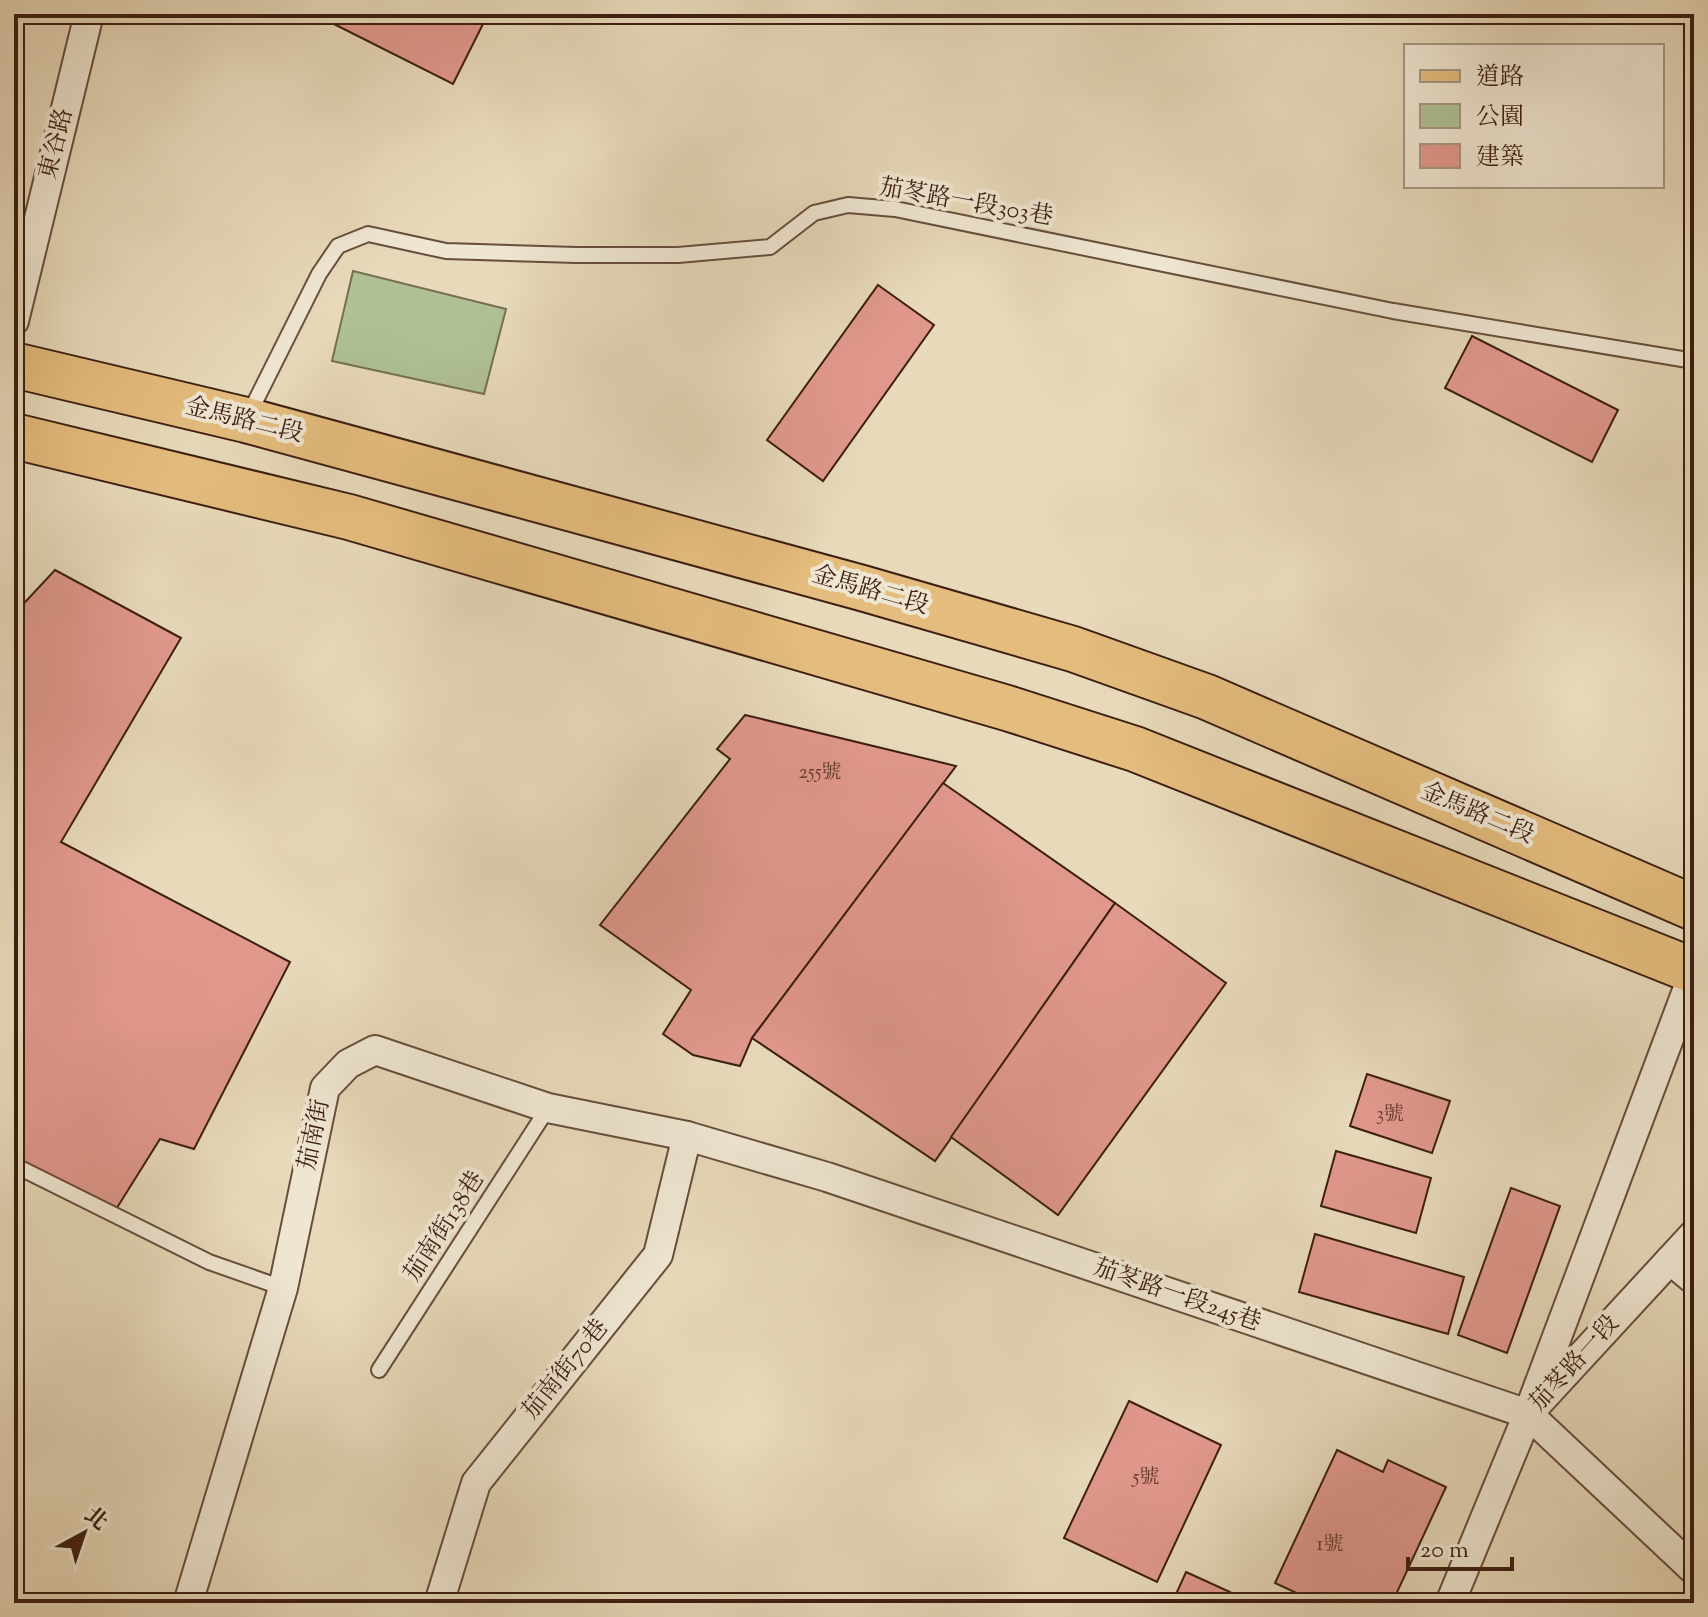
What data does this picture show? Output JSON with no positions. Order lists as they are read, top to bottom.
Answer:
{
  "streets": {
    "main road": ["金馬路二段"],
    "street": [
      "東谷路",
      "茄南街",
      "茄苳路一段245巷",
      "茄苳路一段",
      "茄南街70巷"
    ],
    "lane": ["茄苳路一段303巷", "茄南街138巷"]
  },
  "crossings": [
    ["茄苳路一段303巷", "金馬路二段"],
    ["茄南街", "茄南街138巷"],
    ["茄南街", "茄苳路一段245巷"],
    ["茄南街", "茄南街70巷"],
    ["茄苳路一段245巷", "茄苳路一段"]
  ],
  "house_numbers": [
    "255號",
    "3號",
    "5號",
    "1號"
  ],
  "legend": ["道路", "公園", "建築"],
  "scale_bar": "20 m",
  "north": "top right"
}
